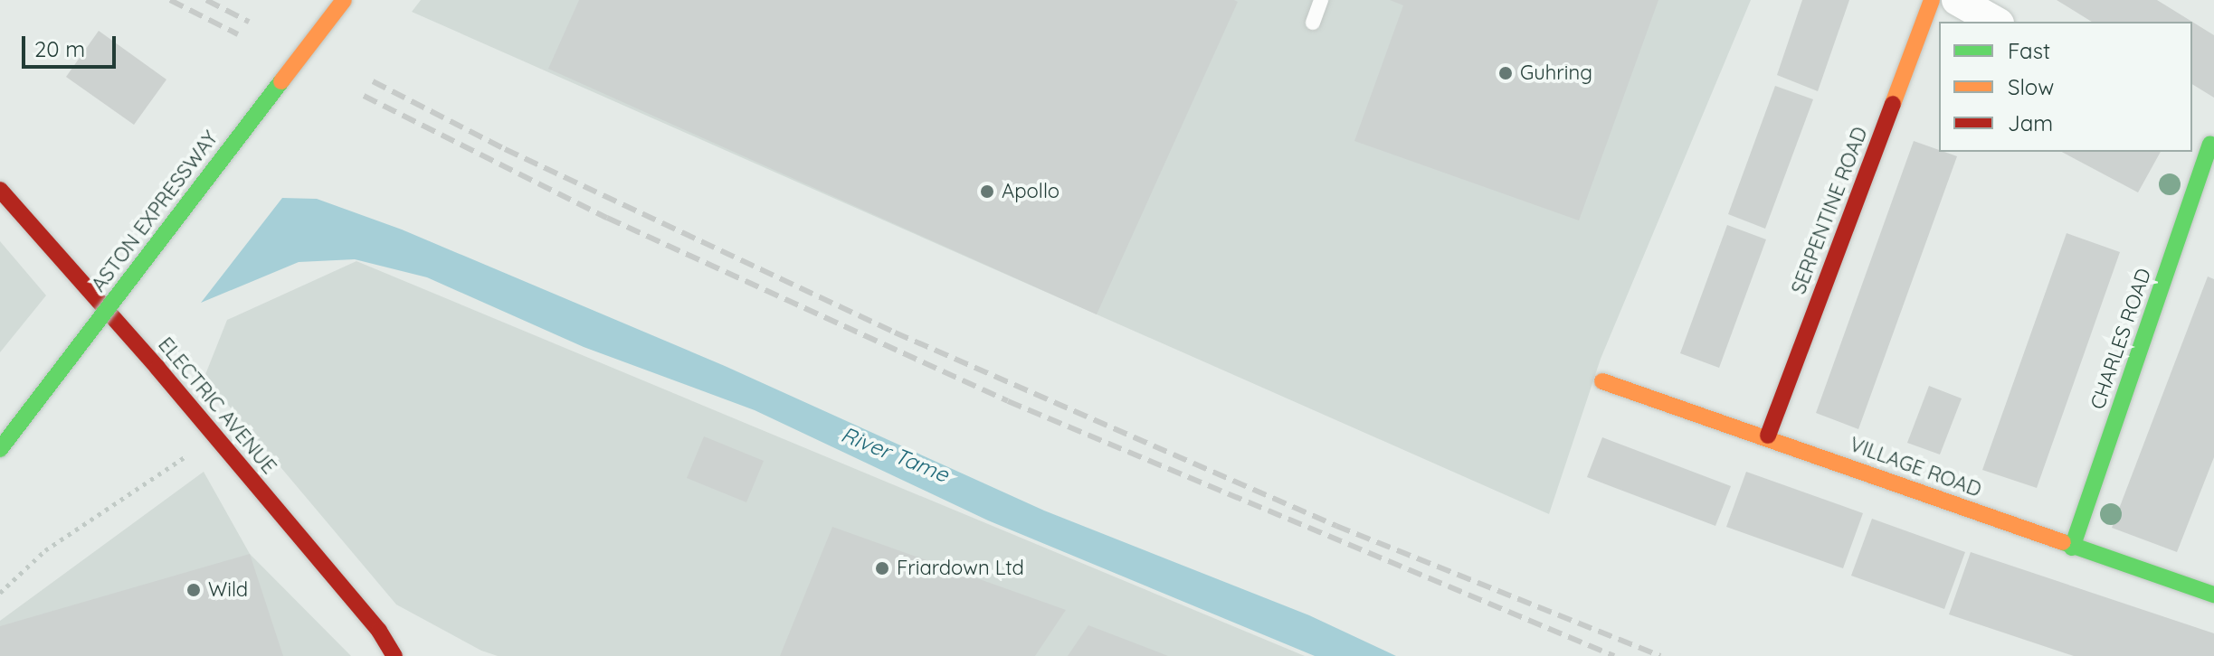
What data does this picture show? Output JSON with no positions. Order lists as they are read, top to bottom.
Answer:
{
  "streets": {
    "main road": [
      "SERPENTINE ROAD",
      "ASTON EXPRESSWAY",
      "CHARLES ROAD",
      "ELECTRIC AVENUE",
      "VILLAGE ROAD"
    ]
  },
  "crossings": [
    ["SERPENTINE ROAD", "VILLAGE ROAD"],
    ["CHARLES ROAD", "VILLAGE ROAD"]
  ],
  "water": ["River Tame"],
  "places": [
    "Guhring",
    "Apollo",
    "Friardown Ltd",
    "Wild"
  ],
  "legend": ["Fast", "Slow", "Jam"],
  "scale_bar": "20 m"
}
